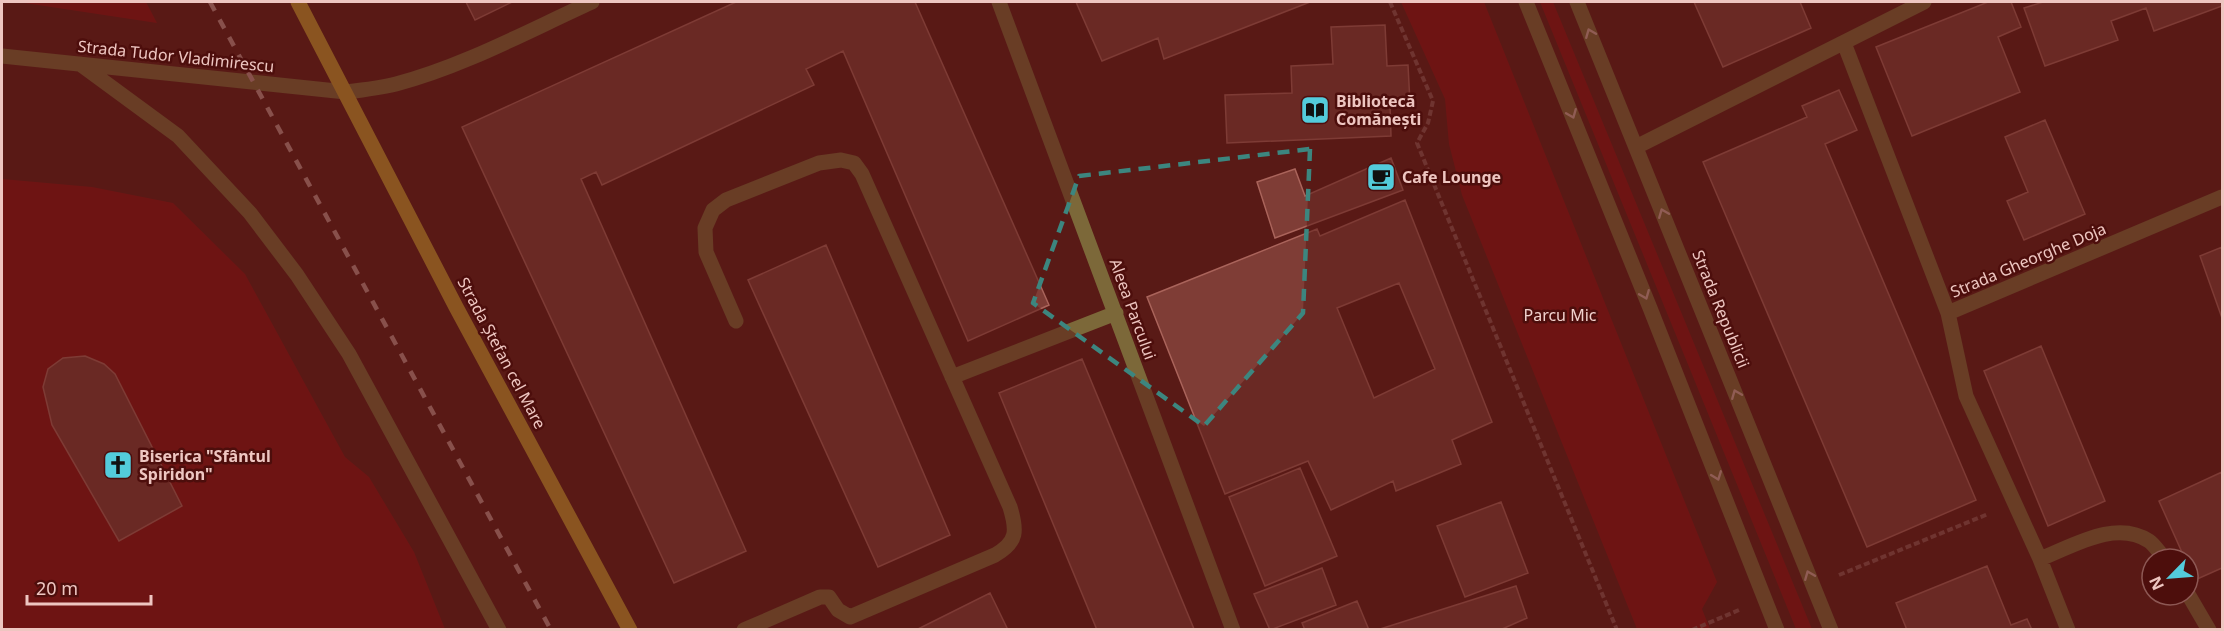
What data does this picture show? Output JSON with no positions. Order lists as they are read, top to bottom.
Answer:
{
  "streets": {
    "main road": ["Strada Ștefan cel Mare"],
    "street": [
      "Strada Tudor Vladimirescu",
      "Strada Gheorghe Doja",
      "Aleea Parcului",
      "Strada Republicii"
    ]
  },
  "crossings": [
    ["Strada Tudor Vladimirescu", "Strada Ștefan cel Mare"]
  ],
  "parks": ["Parcu Mic"],
  "places": {
    "library": ["Bibliotecă Comănești"],
    "cafe": ["Cafe Lounge"],
    "church": ["Biserica \"Sfântul Spiridon\""]
  },
  "scale_bar": "20 m",
  "north": "bottom left"
}
